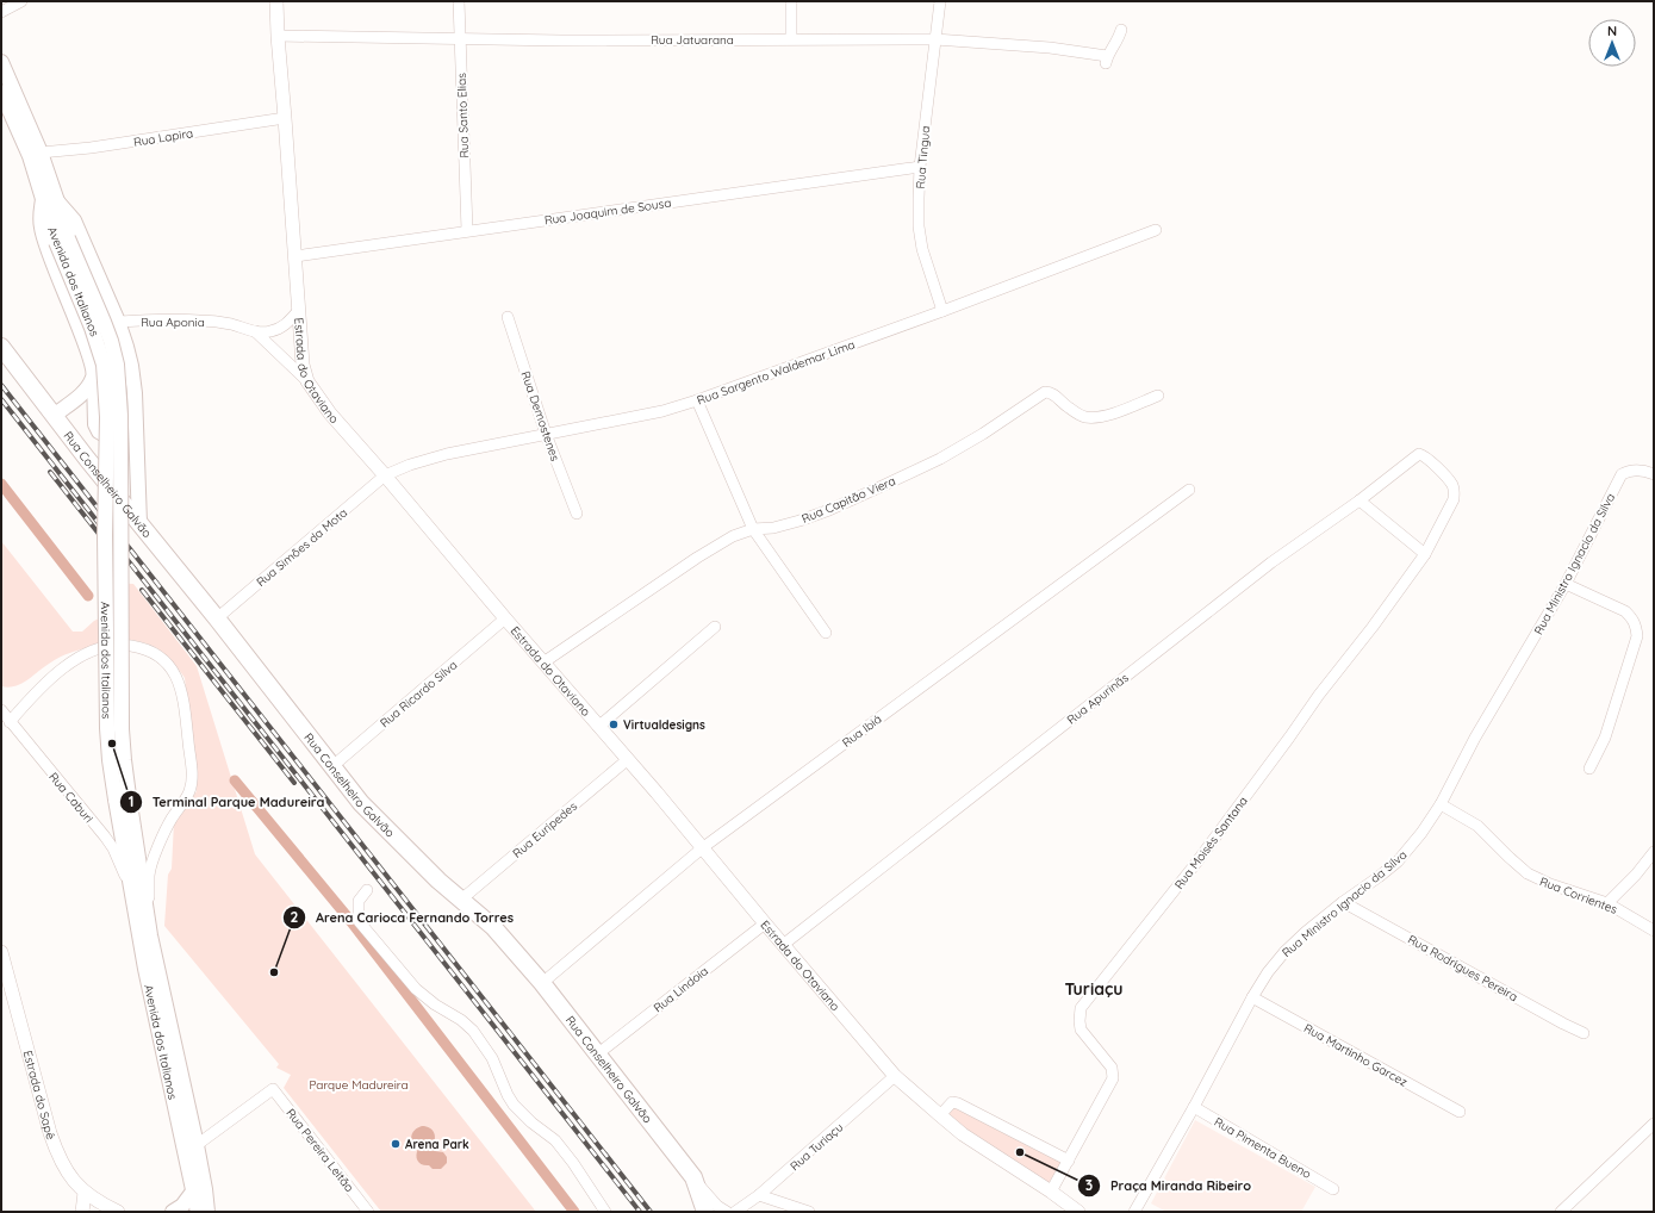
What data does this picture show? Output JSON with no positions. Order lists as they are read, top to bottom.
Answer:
{
  "streets": {
    "main road": ["Avenida dos Italianos", "Rua Conselheiro Galvão"],
    "street": [
      "Rua Jatuarana",
      "Rua Santo Elias",
      "Rua Lapira",
      "Rua Tingua",
      "Rua Joaquim de Sousa",
      "Rua Aponia",
      "Estrada do Otaviano",
      "Rua Sargento Waldemar Lima",
      "Rua Demostenes",
      "Rua Capitão Viera",
      "Rua Simões da Mota",
      "Rua Ministro Ignacio da Silva",
      "Rua Ricardo Silva",
      "Rua Apurinãs",
      "Rua Ibiá",
      "Rua Caburi",
      "Rua Euripedes",
      "Rua Moisés Santana",
      "Rua Corrientes",
      "Rua Rodrigues Pereira",
      "Rua Lindoia",
      "Rua Martinho Garcez",
      "Estrada do Sapê",
      "Rua Turiaçu",
      "Rua Pimenta Bueno",
      "Rua Pereira Leitão"
    ]
  },
  "crossings": [
    ["Rua Jatuarana", "Rua Santo Elias"],
    ["Rua Jatuarana", "Rua Tingua"],
    ["Rua Jatuarana", "Estrada do Otaviano"],
    ["Rua Santo Elias", "Rua Joaquim de Sousa"],
    ["Rua Lapira", "Avenida dos Italianos"],
    ["Rua Lapira", "Estrada do Otaviano"],
    ["Rua Tingua", "Rua Joaquim de Sousa"],
    ["Rua Tingua", "Rua Sargento Waldemar Lima"],
    ["Rua Joaquim de Sousa", "Estrada do Otaviano"],
    ["Avenida dos Italianos", "Rua Aponia"],
    ["Avenida dos Italianos", "Rua Conselheiro Galvão"],
    ["Avenida dos Italianos", "Rua Caburi"],
    ["Avenida dos Italianos", "Rua Pereira Leitão"],
    ["Rua Aponia", "Estrada do Otaviano"],
    ["Estrada do Otaviano", "Rua Sargento Waldemar Lima"],
    ["Estrada do Otaviano", "Rua Capitão Viera"],
    ["Estrada do Otaviano", "Rua Simões da Mota"],
    ["Estrada do Otaviano", "Rua Ricardo Silva"],
    ["Estrada do Otaviano", "Rua Apurinãs"],
    ["Estrada do Otaviano", "Rua Ibiá"],
    ["Estrada do Otaviano", "Rua Euripedes"],
    ["Estrada do Otaviano", "Rua Moisés Santana"],
    ["Estrada do Otaviano", "Rua Lindoia"],
    ["Estrada do Otaviano", "Rua Turiaçu"],
    ["Rua Sargento Waldemar Lima", "Rua Demostenes"],
    ["Rua Sargento Waldemar Lima", "Rua Simões da Mota"],
    ["Rua Conselheiro Galvão", "Rua Simões da Mota"],
    ["Rua Conselheiro Galvão", "Rua Ricardo Silva"],
    ["Rua Conselheiro Galvão", "Rua Ibiá"],
    ["Rua Conselheiro Galvão", "Rua Euripedes"],
    ["Rua Conselheiro Galvão", "Rua Lindoia"],
    ["Rua Ministro Ignacio da Silva", "Rua Corrientes"],
    ["Rua Ministro Ignacio da Silva", "Rua Rodrigues Pereira"],
    ["Rua Ministro Ignacio da Silva", "Rua Martinho Garcez"],
    ["Rua Ministro Ignacio da Silva", "Rua Pimenta Bueno"],
    ["Rua Apurinãs", "Rua Moisés Santana"]
  ],
  "districts": ["Turiaçu"],
  "parks": ["Parque Madureira"],
  "places": [
    "Virtualdesigns",
    "Terminal Parque Madureira",
    "Arena Carioca Fernando Torres",
    "Arena Park",
    "Praça Miranda Ribeiro"
  ],
  "north": "top"
}
